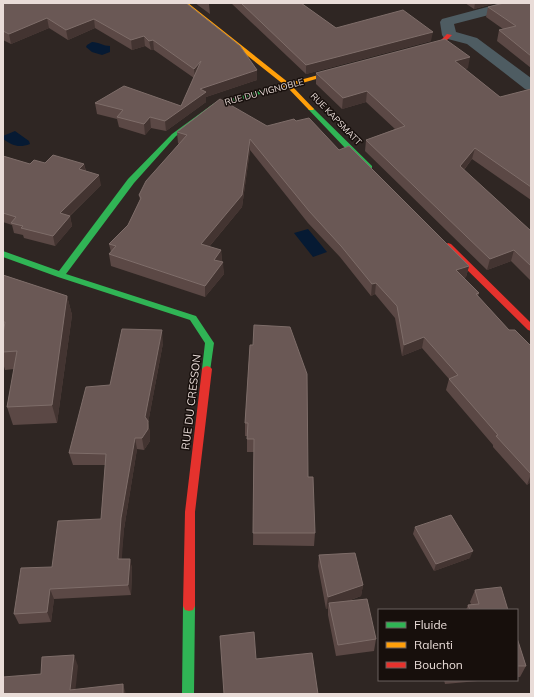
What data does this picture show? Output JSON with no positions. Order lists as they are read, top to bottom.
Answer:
{
  "streets": {
    "street": ["RUE DU VIGNOBLE", "RUE KAPSMATT", "RUE DU CRESSON"]
  },
  "crossings": [
    ["RUE DU VIGNOBLE", "RUE KAPSMATT"],
    ["RUE DU VIGNOBLE", "RUE DU CRESSON"]
  ],
  "legend": ["Fluide", "Ralenti", "Bouchon"]
}
